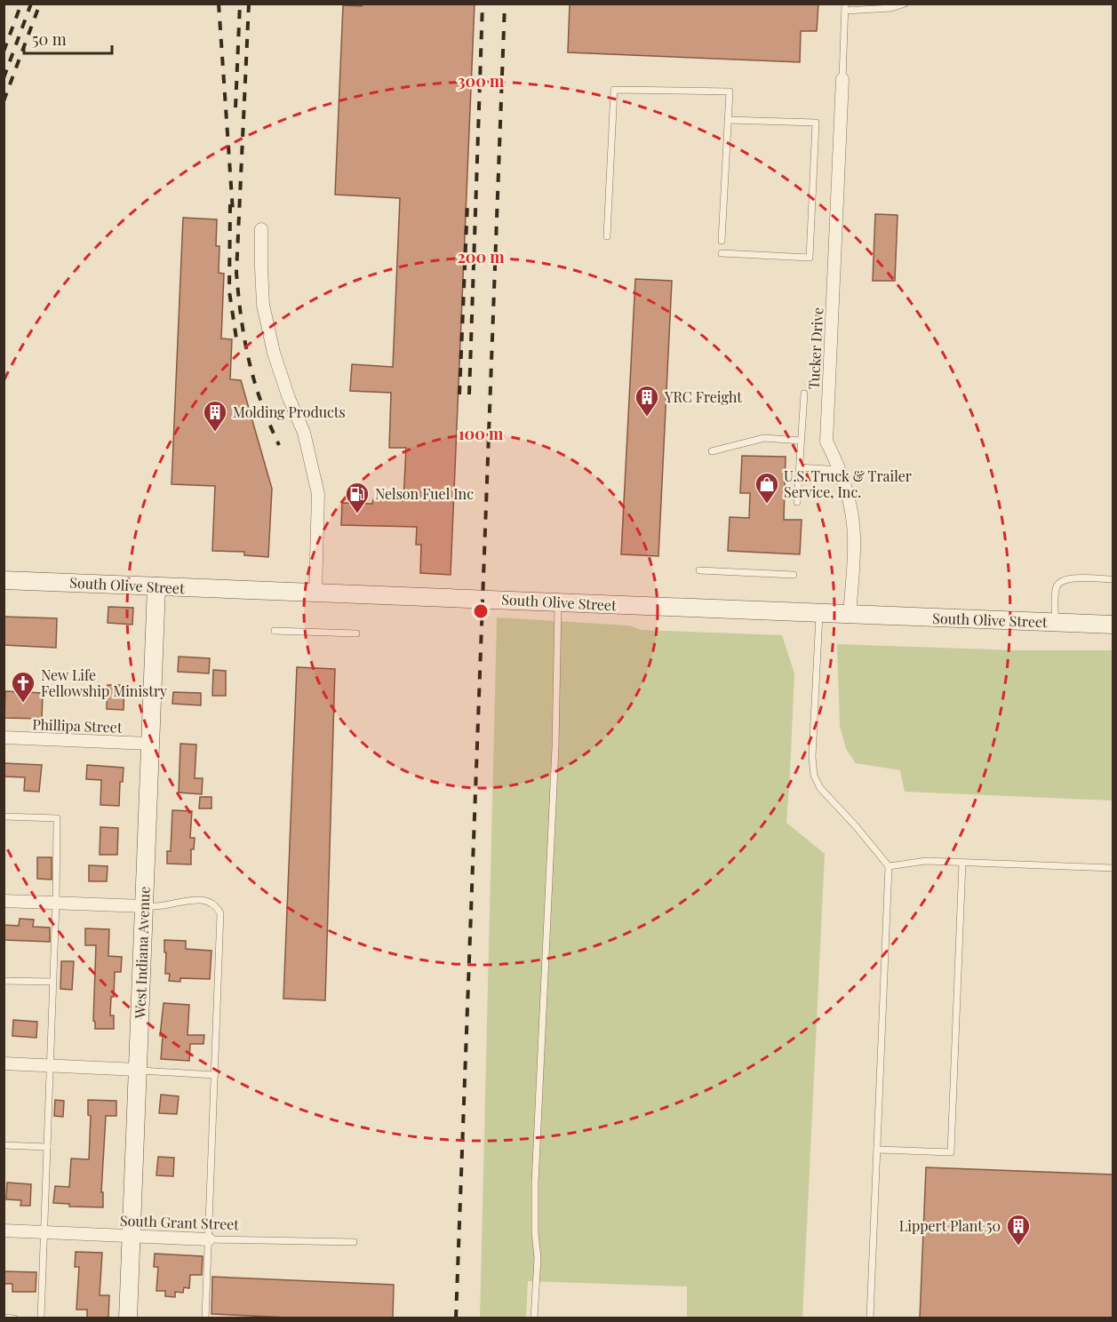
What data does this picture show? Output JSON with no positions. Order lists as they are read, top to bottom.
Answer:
{
  "streets": {
    "street": [
      "Tucker Drive",
      "South Olive Street",
      "Phillipa Street",
      "West Indiana Avenue",
      "South Grant Street"
    ]
  },
  "crossings": [
    ["Tucker Drive", "South Olive Street"],
    ["South Olive Street", "West Indiana Avenue"],
    ["Phillipa Street", "West Indiana Avenue"],
    ["West Indiana Avenue", "South Grant Street"]
  ],
  "places": {
    "building": ["YRC Freight", "Molding Products", "Lippert Plant 50"],
    "shop": ["U.S. Truck & Trailer Service, Inc."],
    "fuel station": ["Nelson Fuel Inc"],
    "church": ["New Life Fellowship Ministry"]
  },
  "scale_bar": "50 m",
  "rings": ["300 m", "200 m", "100 m"]
}
